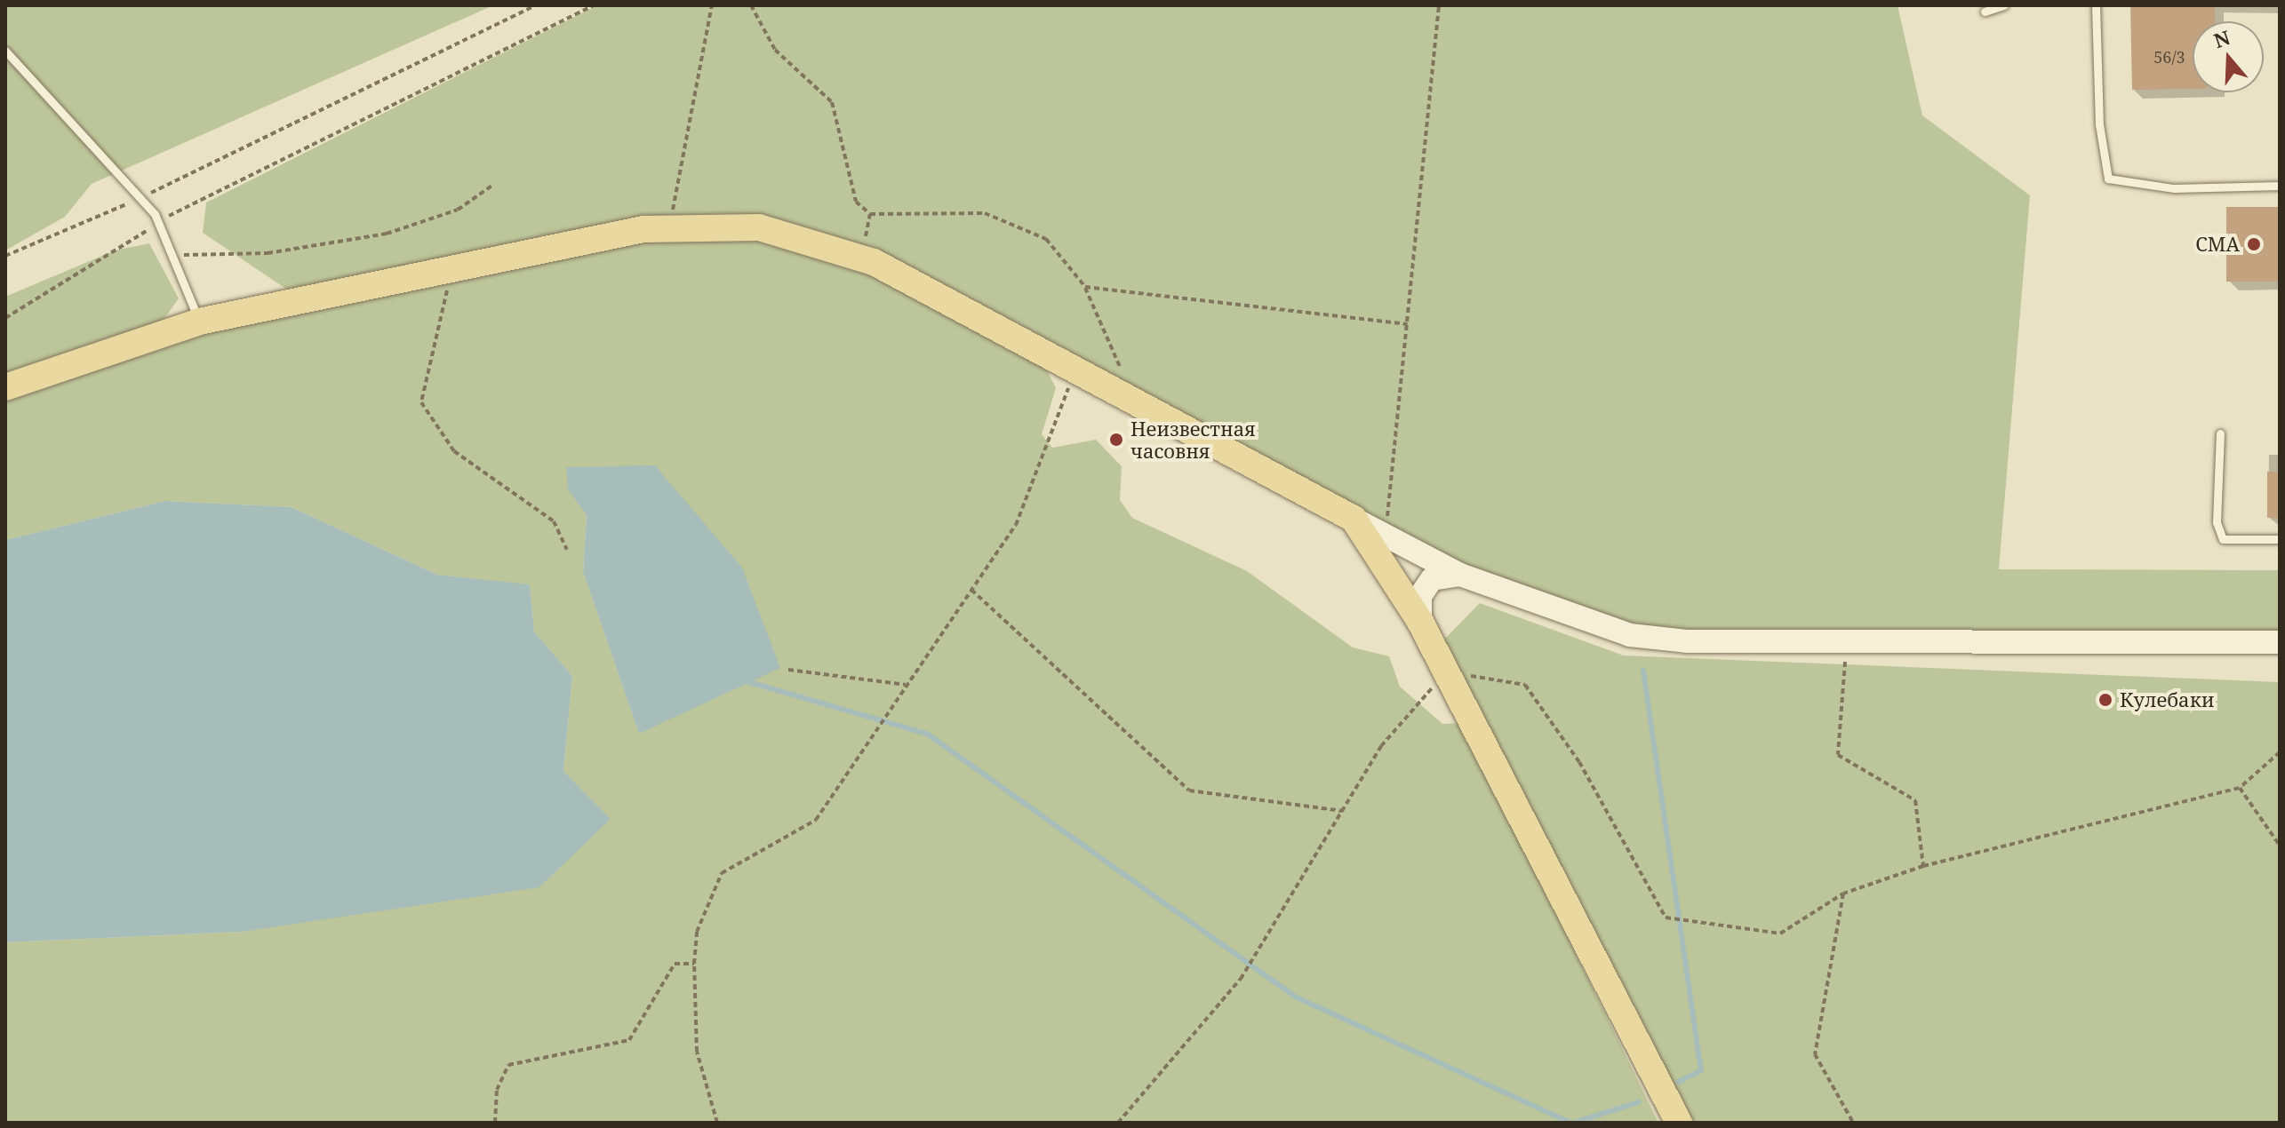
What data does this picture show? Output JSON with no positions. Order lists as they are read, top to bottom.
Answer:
{
  "places": ["CMA", "Неизвестная часовня", "Кулебаки"],
  "house_numbers": ["56/3"],
  "north": "top"
}
